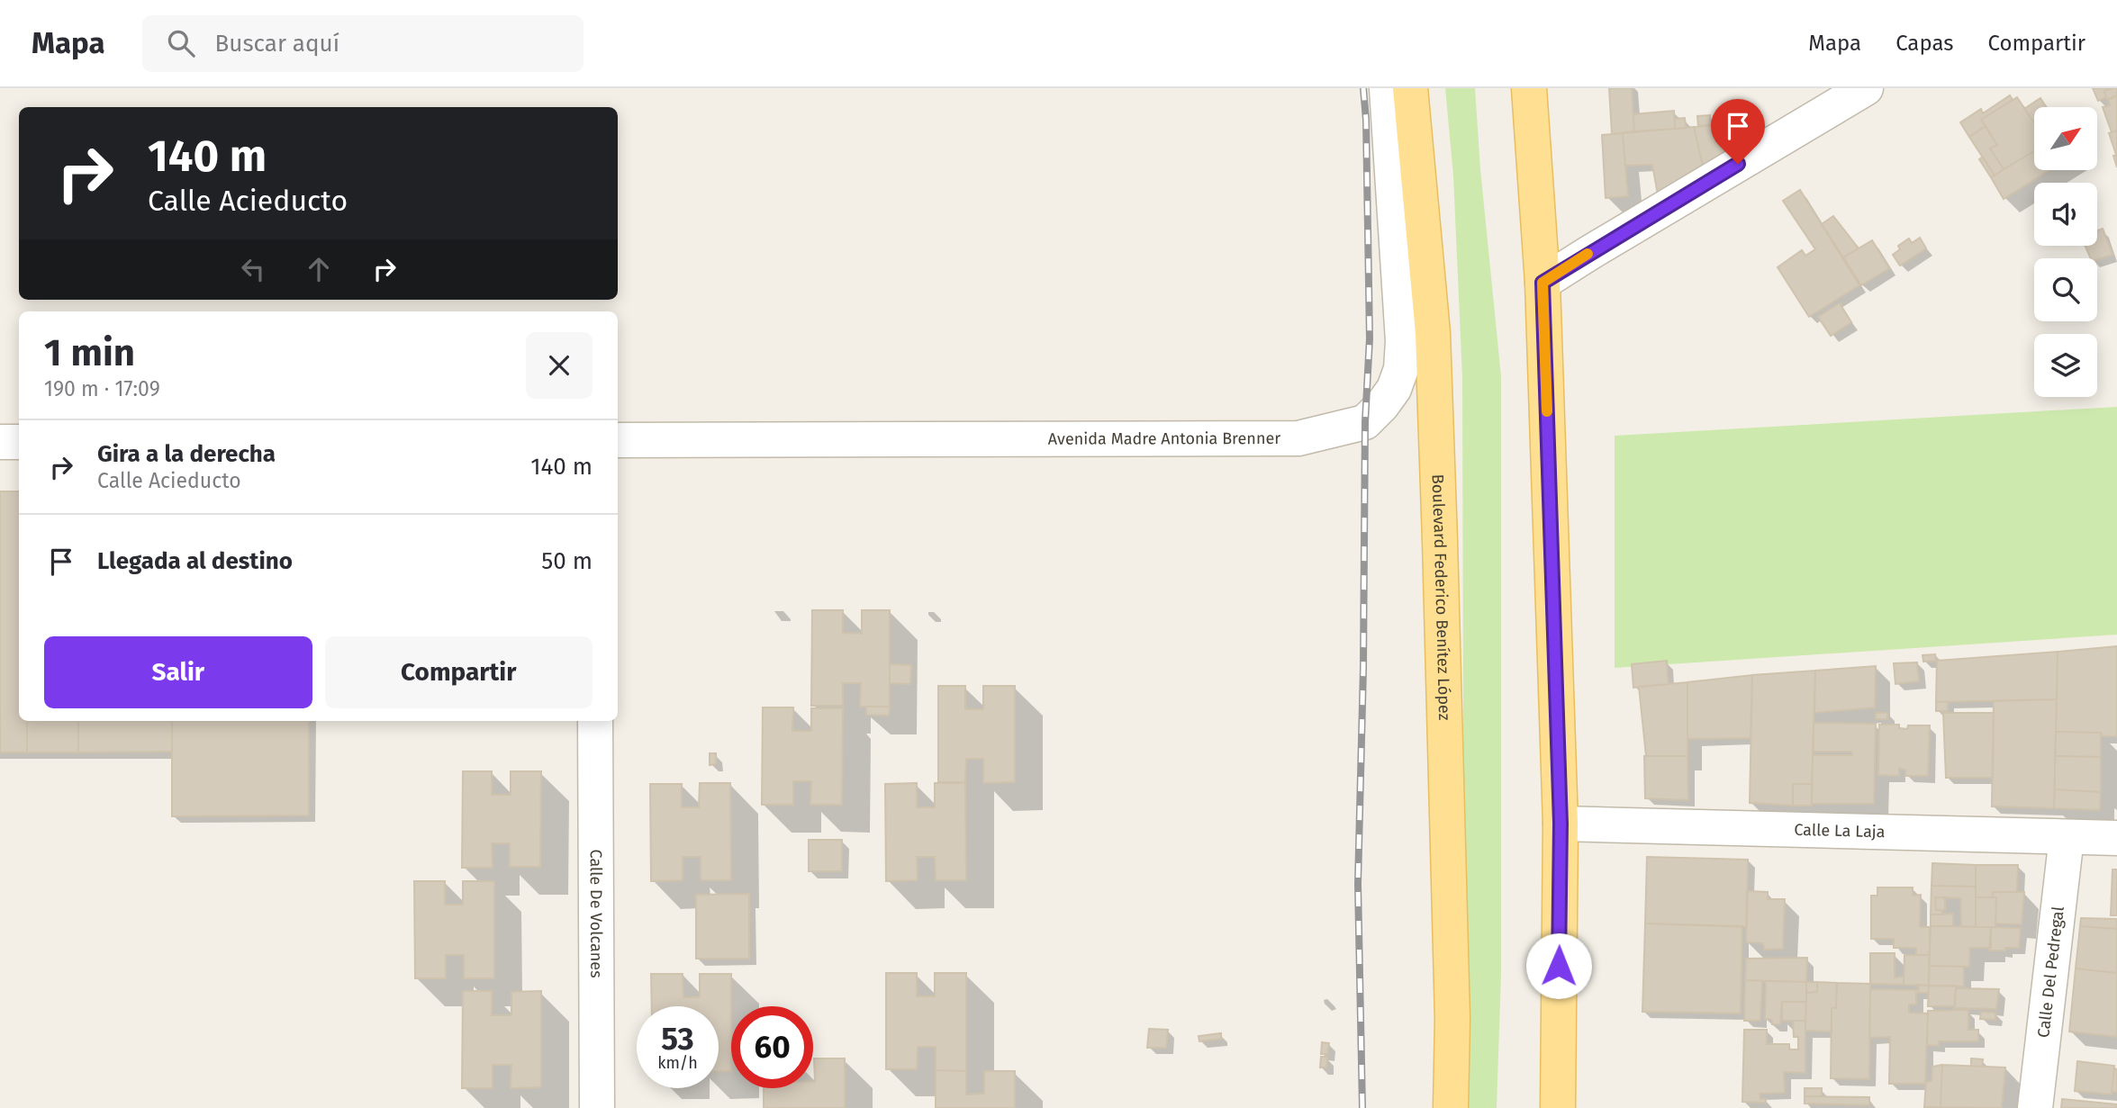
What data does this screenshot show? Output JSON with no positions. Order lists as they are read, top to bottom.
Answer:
{
  "streets": {
    "main road": ["Boulevard Federico Benítez López"],
    "street": [
      "Avenida Madre Antonia Brenner",
      "Calle La Laja",
      "Calle De Volcanes",
      "Calle Del Pedregal"
    ]
  },
  "crossings": [
    ["Calle La Laja", "Calle Del Pedregal"]
  ],
  "north": "top right",
  "page": {
    "header": "Mapa",
    "search": "Buscar aquí",
    "nav": ["Mapa", "Capas", "Compartir"],
    "turn": ["140 m", "Calle Acieducto"],
    "heading": ["1 min", "190 m · 17:09"],
    "list": [
      {
        "name": "Gira a la derecha",
        "note": "Calle Acieducto",
        "value": "140 m"
      },
      {
        "name": "Llegada al destino",
        "value": "50 m"
      }
    ],
    "buttons": ["Salir", "Compartir"],
    "speed": "53 km/h",
    "limit": "60"
  }
}
